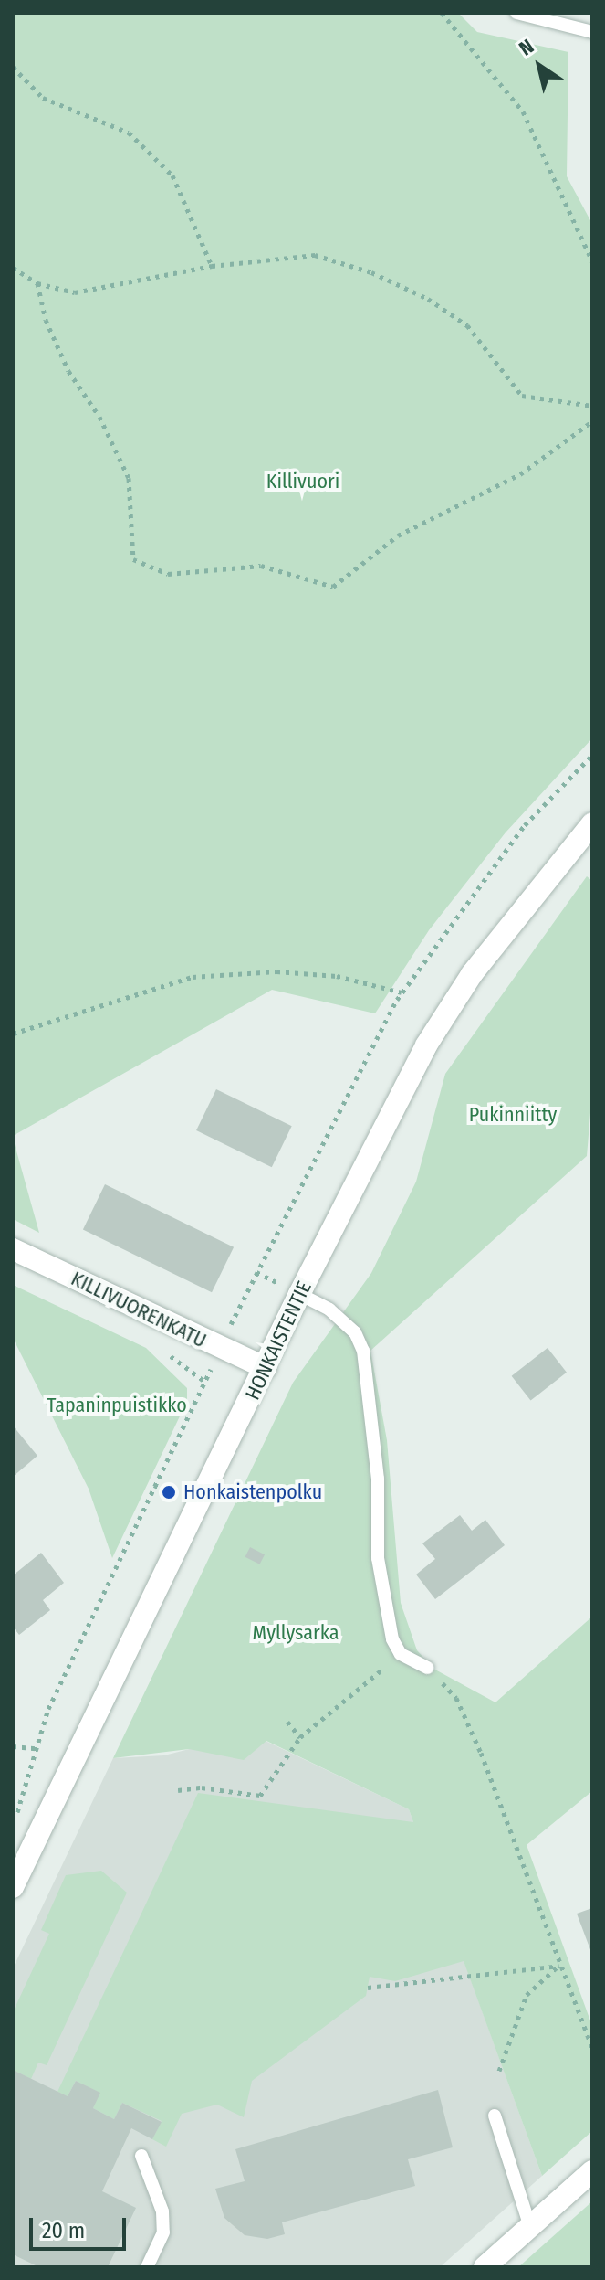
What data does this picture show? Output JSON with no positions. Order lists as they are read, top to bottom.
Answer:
{
  "streets": {
    "street": ["KILLIVUORENKATU", "HONKAISTENTIE"]
  },
  "crossings": [
    ["KILLIVUORENKATU", "HONKAISTENTIE"]
  ],
  "parks": [
    "Killivuori",
    "Pukinniitty",
    "Tapaninpuistikko",
    "Myllysarka"
  ],
  "places": ["Honkaistenpolku"],
  "scale_bar": "20 m",
  "north": "top left"
}
